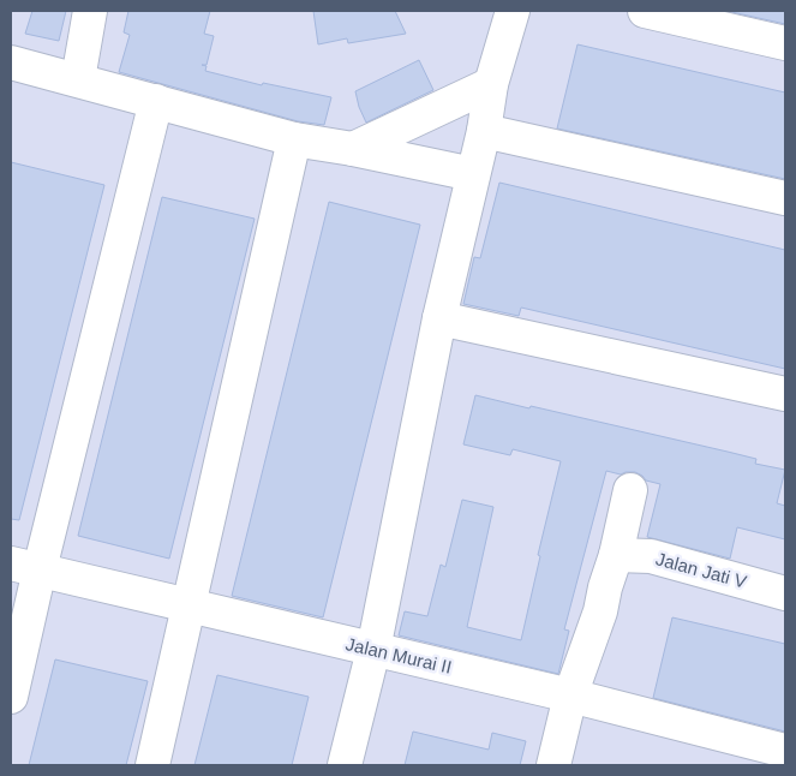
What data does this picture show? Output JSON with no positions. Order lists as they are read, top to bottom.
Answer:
{
  "streets": {
    "street": ["Jalan Jati V", "Jalan Murai II"]
  }
}
